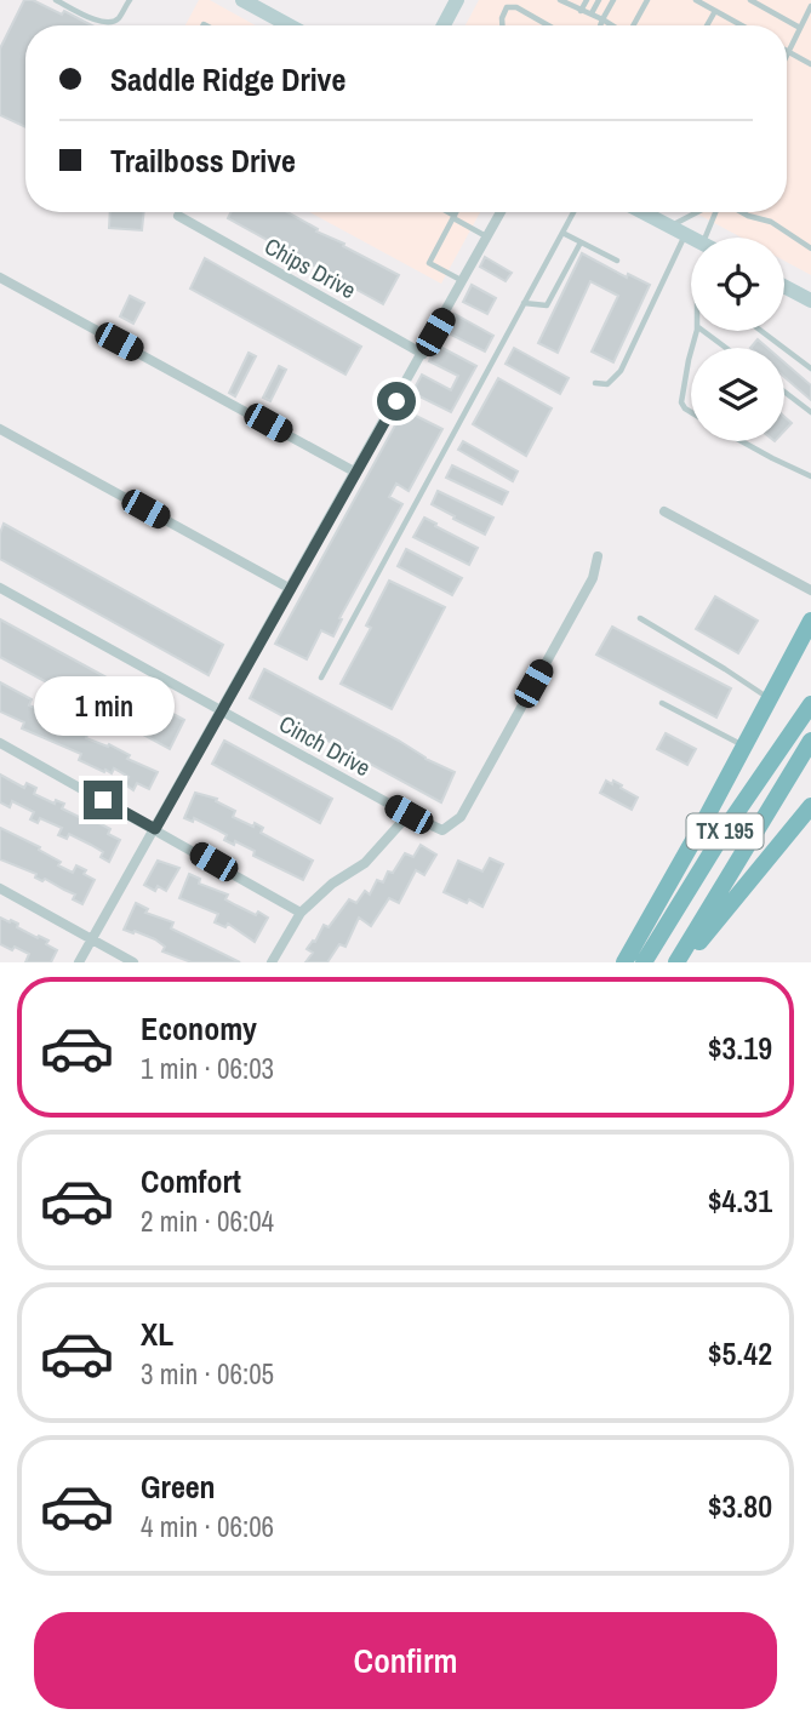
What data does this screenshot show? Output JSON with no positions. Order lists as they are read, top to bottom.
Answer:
{
  "streets": {
    "highway": ["TX 195"],
    "street": ["Chips Drive", "Cinch Drive"]
  },
  "page": {
    "banner": ["Saddle Ridge Drive", "Trailboss Drive"],
    "bubble": "1 min",
    "list": [
      {
        "name": "Economy",
        "note": "1 min · 06:03",
        "value": "$3.19"
      },
      {
        "name": "Comfort",
        "note": "2 min · 06:04",
        "value": "$4.31"
      },
      {
        "name": "XL",
        "note": "3 min · 06:05",
        "value": "$5.42"
      },
      {
        "name": "Green",
        "note": "4 min · 06:06",
        "value": "$3.80"
      }
    ],
    "buttons": "Confirm"
  }
}
